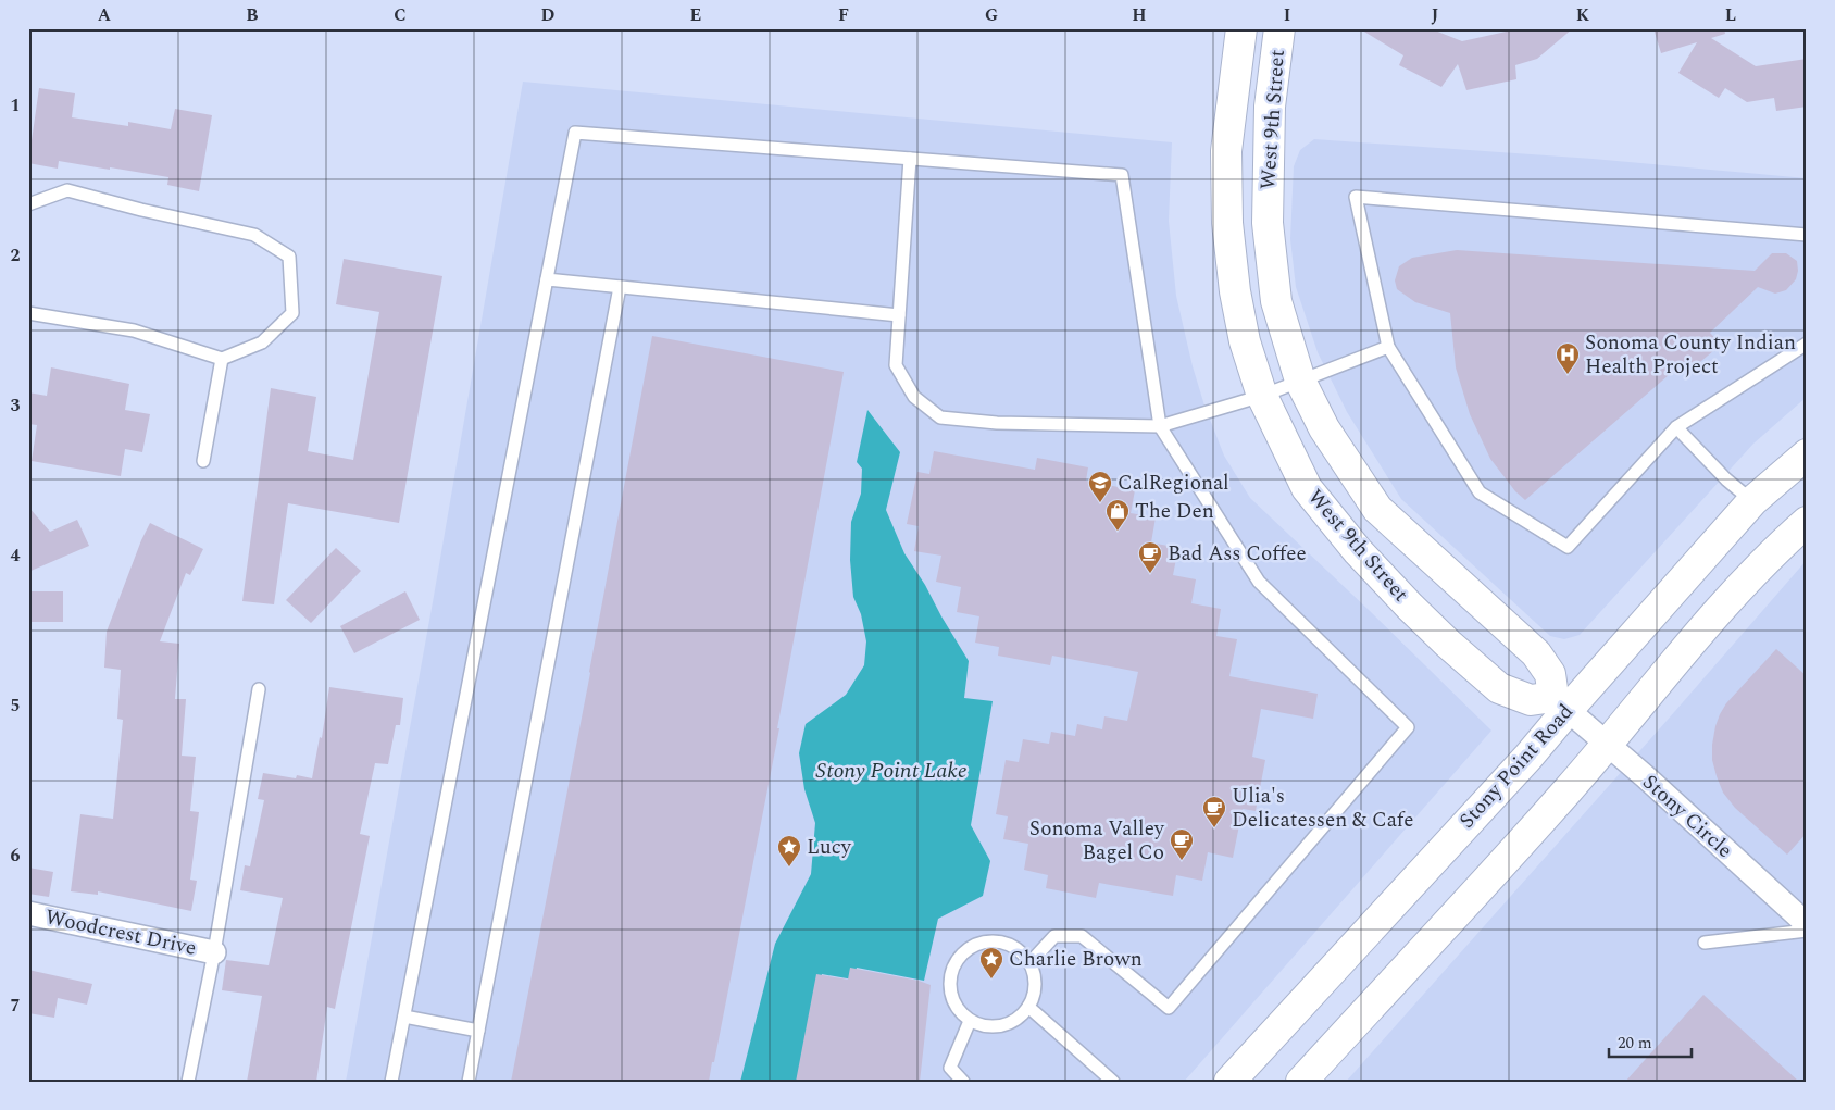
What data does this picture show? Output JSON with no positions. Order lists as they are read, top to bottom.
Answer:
{
  "streets": {
    "main road": ["West 9th Street", "Stony Point Road"],
    "street": ["Stony Circle", "Woodcrest Drive"]
  },
  "crossings": [
    ["West 9th Street", "Stony Point Road"],
    ["West 9th Street", "Stony Circle"],
    ["Stony Point Road", "Stony Circle"]
  ],
  "water": ["Stony Point Lake"],
  "places": {
    "hospital": ["Sonoma County Indian Health Project"],
    "school or university": ["CalRegional"],
    "shop": ["The Den"],
    "cafe": ["Bad Ass Coffee", "Ulia's Delicatessen & Cafe", "Sonoma Valley Bagel Co"],
    "place": ["Lucy", "Charlie Brown"]
  },
  "scale_bar": "20 m",
  "grid": {
    "columns": [
      "A",
      "B",
      "C",
      "D",
      "E",
      "F",
      "G",
      "H",
      "I",
      "J",
      "K",
      "L"
    ],
    "rows": [
      "1",
      "2",
      "3",
      "4",
      "5",
      "6",
      "7"
    ]
  }
}
